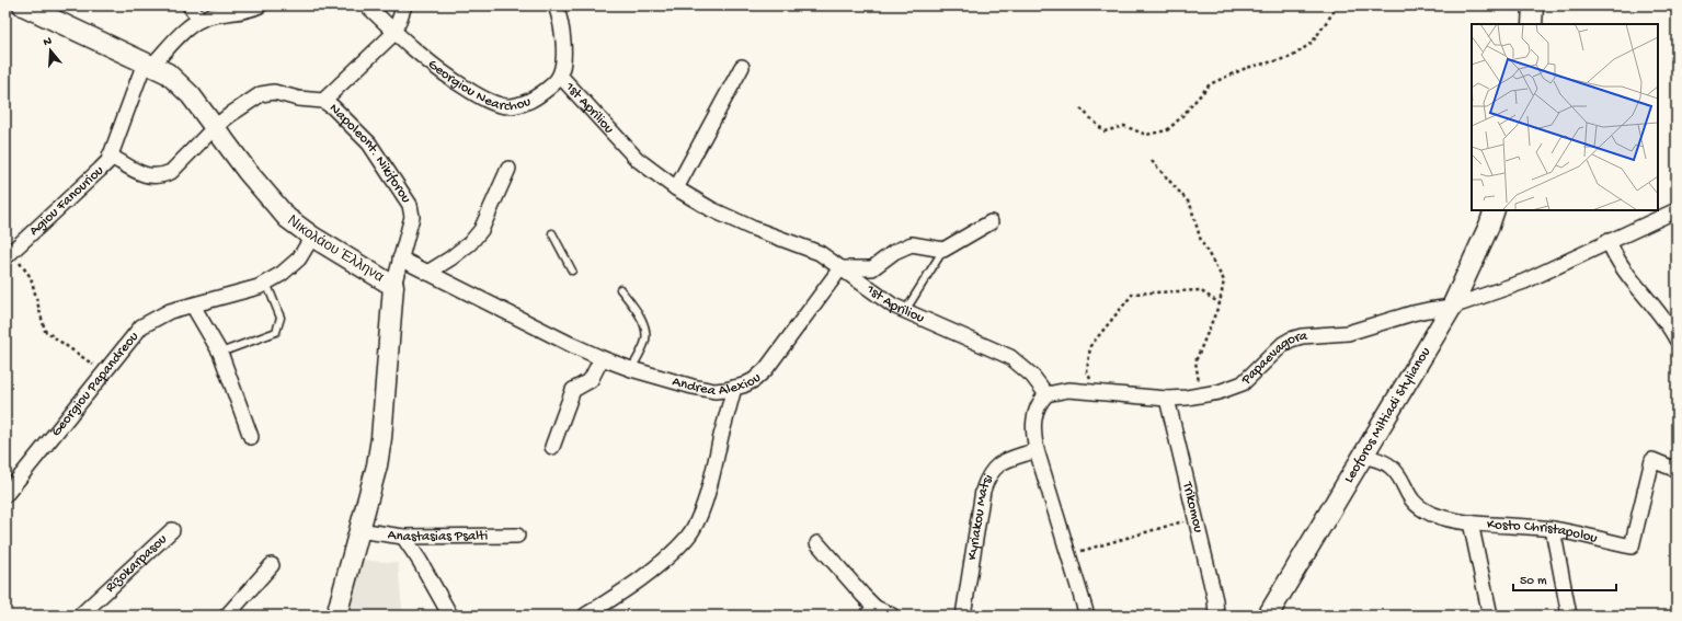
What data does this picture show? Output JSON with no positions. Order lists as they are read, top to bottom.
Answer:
{
  "streets": {
    "street": [
      "Georgiou Nearchou",
      "1st Apriliou",
      "Napoleont. Nikiforou",
      "Agiou Fanouriou",
      "Νικολάου Έλληνα",
      "Papaevagora",
      "Andrea Alexiou",
      "Georgiou Papandreou",
      "Leoforos Miltiadi Stylianou",
      "Trikomou",
      "Kyriakou Matsi",
      "Kosto Christapolou",
      "Anastasias Psalti",
      "Rizokarpasou"
    ]
  },
  "crossings": [
    ["Georgiou Nearchou", "1st Apriliou"],
    ["Georgiou Nearchou", "Napoleont. Nikiforou"],
    ["1st Apriliou", "Papaevagora"],
    ["1st Apriliou", "Andrea Alexiou"],
    ["Napoleont. Nikiforou", "Agiou Fanouriou"],
    ["Napoleont. Nikiforou", "Νικολάου Έλληνα"],
    ["Napoleont. Nikiforou", "Andrea Alexiou"],
    ["Agiou Fanouriou", "Νικολάου Έλληνα"],
    ["Νικολάου Έλληνα", "Georgiou Papandreou"],
    ["Νικολάου Έλληνα", "Anastasias Psalti"],
    ["Papaevagora", "Leoforos Miltiadi Stylianou"],
    ["Papaevagora", "Trikomou"],
    ["Leoforos Miltiadi Stylianou", "Kosto Christapolou"]
  ],
  "scale_bar": "50 m",
  "north": "top"
}
